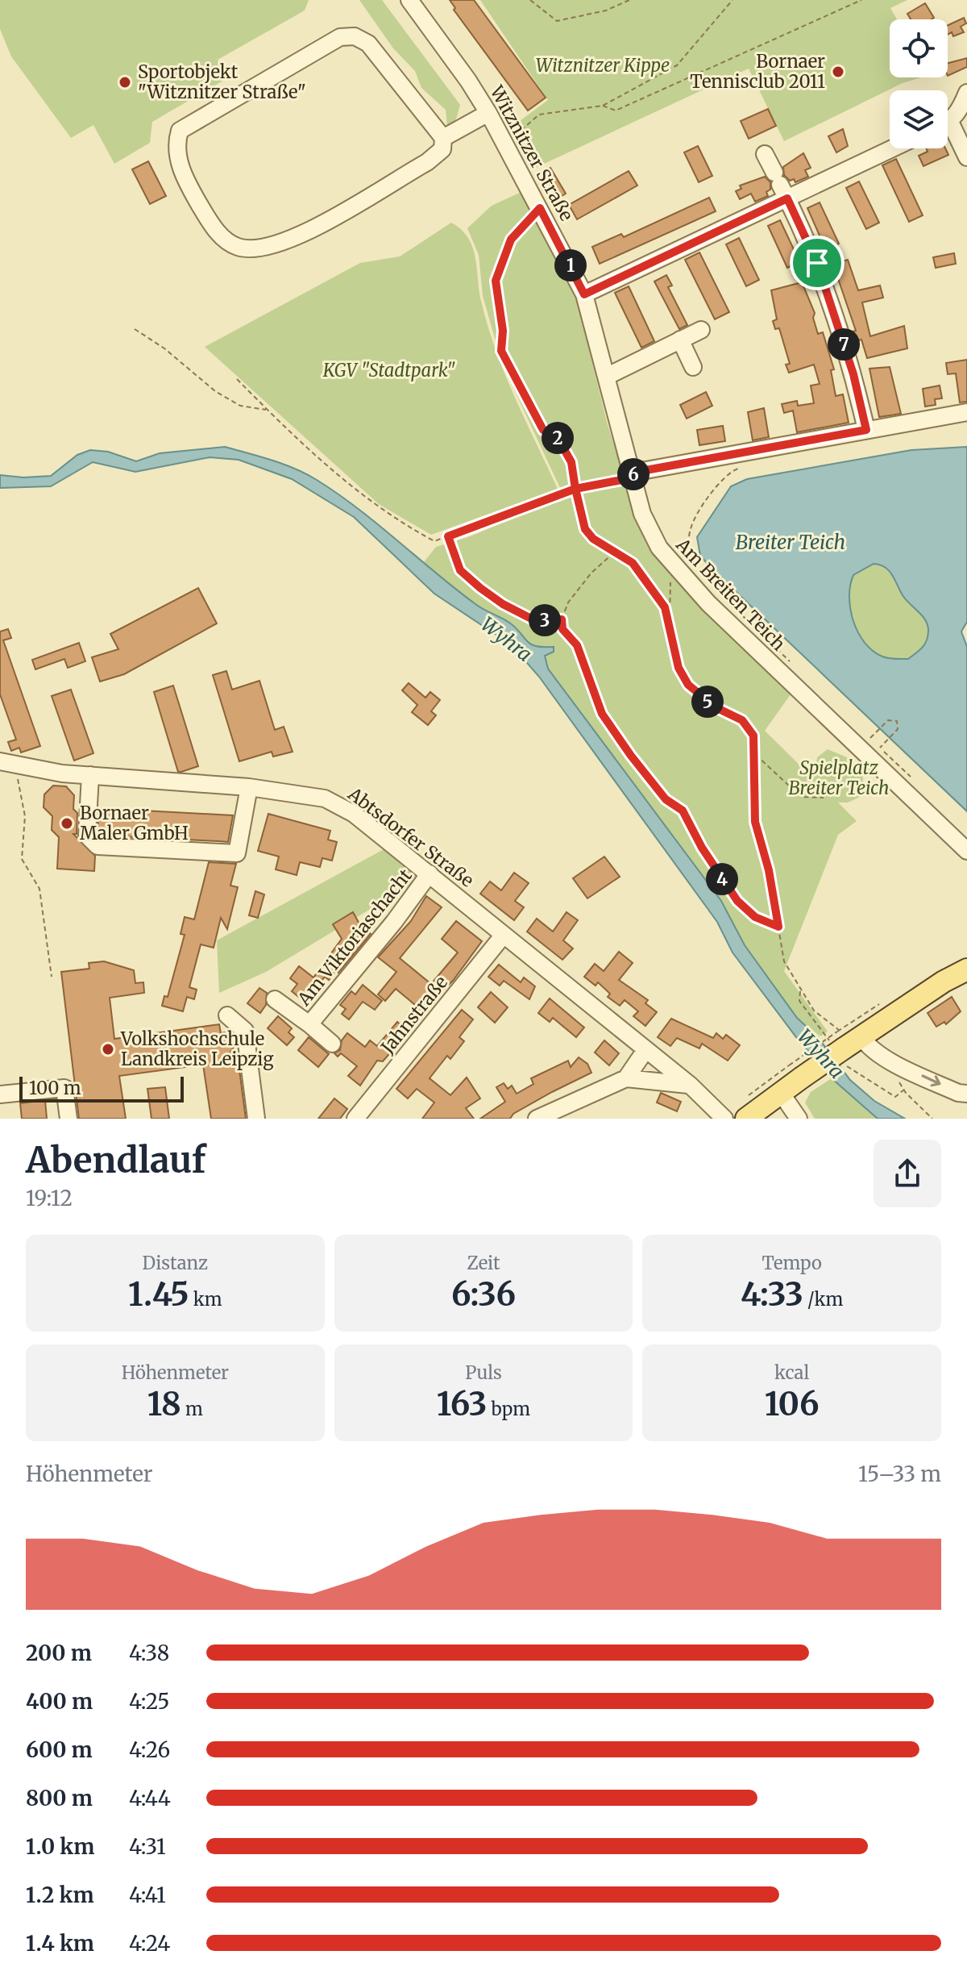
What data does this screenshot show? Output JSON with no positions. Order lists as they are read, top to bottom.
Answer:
{
  "streets": {
    "street": [
      "Witznitzer Straße",
      "Am Breiten Teich",
      "Abtsdorfer Straße",
      "Am Viktoriaschacht",
      "Jahnstraße"
    ]
  },
  "crossings": [
    ["Witznitzer Straße", "Am Breiten Teich"],
    ["Abtsdorfer Straße", "Am Viktoriaschacht"],
    ["Abtsdorfer Straße", "Jahnstraße"]
  ],
  "water": ["Breiter Teich", "Wyhra"],
  "parks": ["Witznitzer Kippe", "KGV \"Stadtpark\"", "Spielplatz Breiter Teich"],
  "places": [
    "Bornaer Tennisclub 2011",
    "Sportobjekt \"Witznitzer Straße\"",
    "Bornaer Maler GmbH",
    "Volkshochschule Landkreis Leipzig"
  ],
  "scale_bar": "100 m",
  "page": {
    "pins": [
      "1",
      "7",
      "2",
      "6",
      "3",
      "5",
      "4"
    ],
    "scale": "100 m",
    "heading": ["Abendlauf", "19:12"],
    "stats": [
      ["Distanz", "1.45 km"],
      ["Zeit", "6:36"],
      ["Tempo", "4:33 /km"],
      ["Höhenmeter", "18 m"],
      ["Puls", "163 bpm"],
      ["kcal", "106"]
    ],
    "chart": ["Höhenmeter", "15–33 m"],
    "list": [
      {
        "name": "200 m",
        "note": "4:38"
      },
      {
        "name": "400 m",
        "note": "4:25"
      },
      {
        "name": "600 m",
        "note": "4:26"
      },
      {
        "name": "800 m",
        "note": "4:44"
      },
      {
        "name": "1.0 km",
        "note": "4:31"
      },
      {
        "name": "1.2 km",
        "note": "4:41"
      },
      {
        "name": "1.4 km",
        "note": "4:24"
      }
    ]
  }
}
